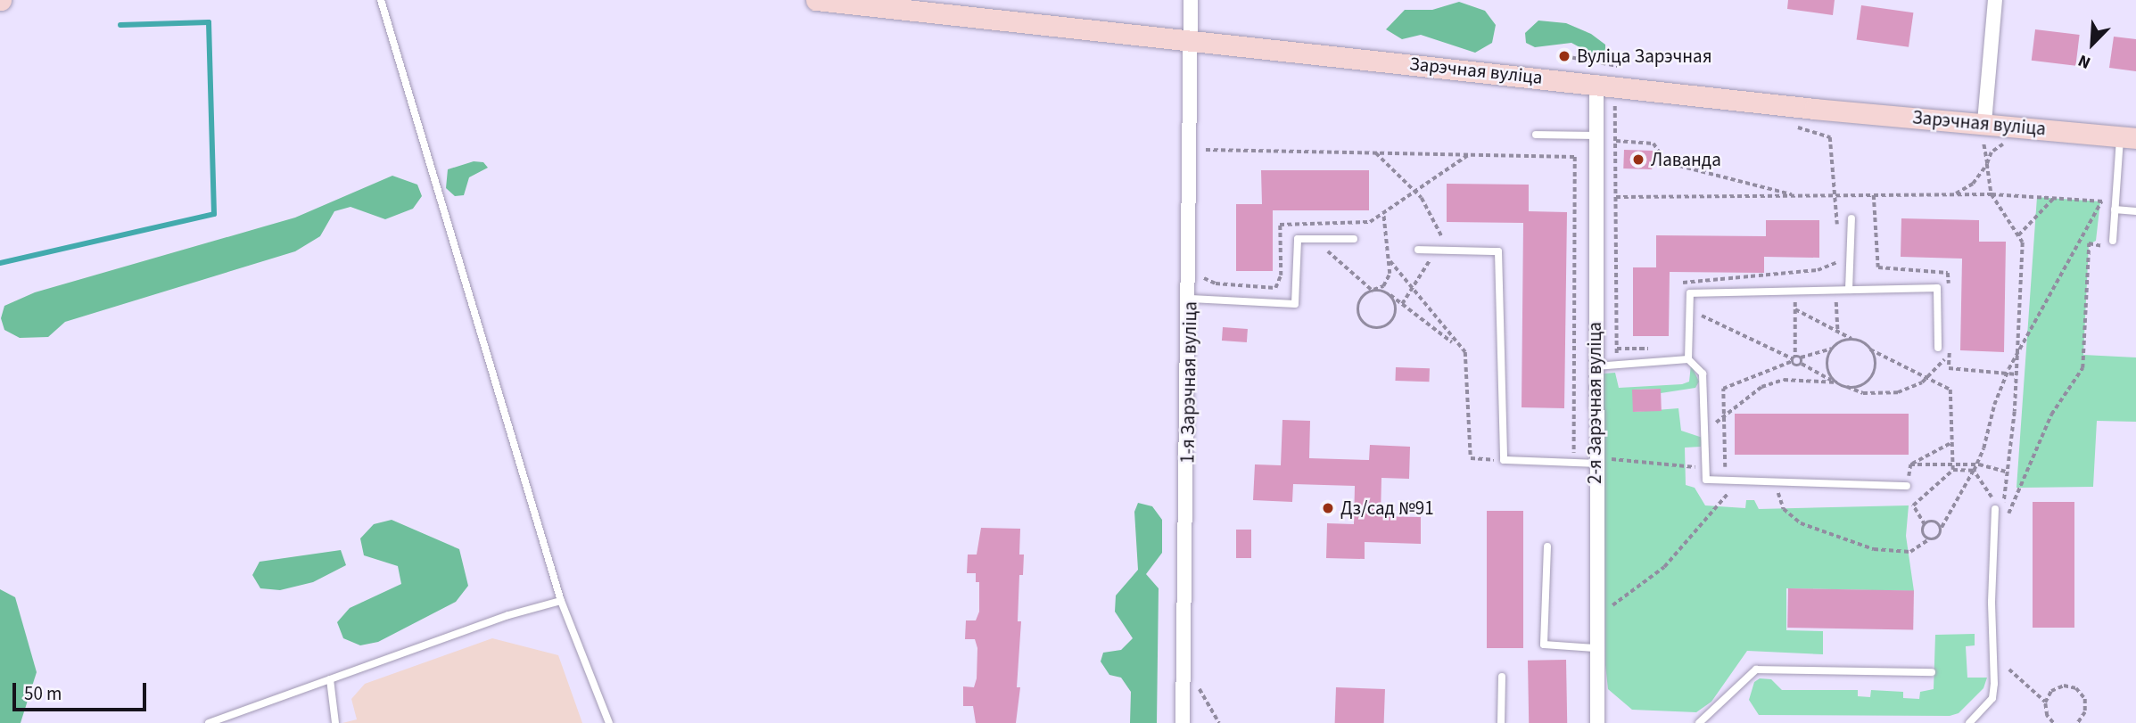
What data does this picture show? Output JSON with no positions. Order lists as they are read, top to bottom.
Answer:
{
  "streets": {
    "street": ["Зарэчная вуліца", "1-я Зарэчная вуліца", "2-я Зарэчная вуліца"]
  },
  "crossings": [
    ["Зарэчная вуліца", "1-я Зарэчная вуліца"],
    ["Зарэчная вуліца", "2-я Зарэчная вуліца"]
  ],
  "places": ["Вуліца Зарэчная", "Лаванда", "Дз/сад №91"],
  "scale_bar": "50 m",
  "north": "bottom left"
}
